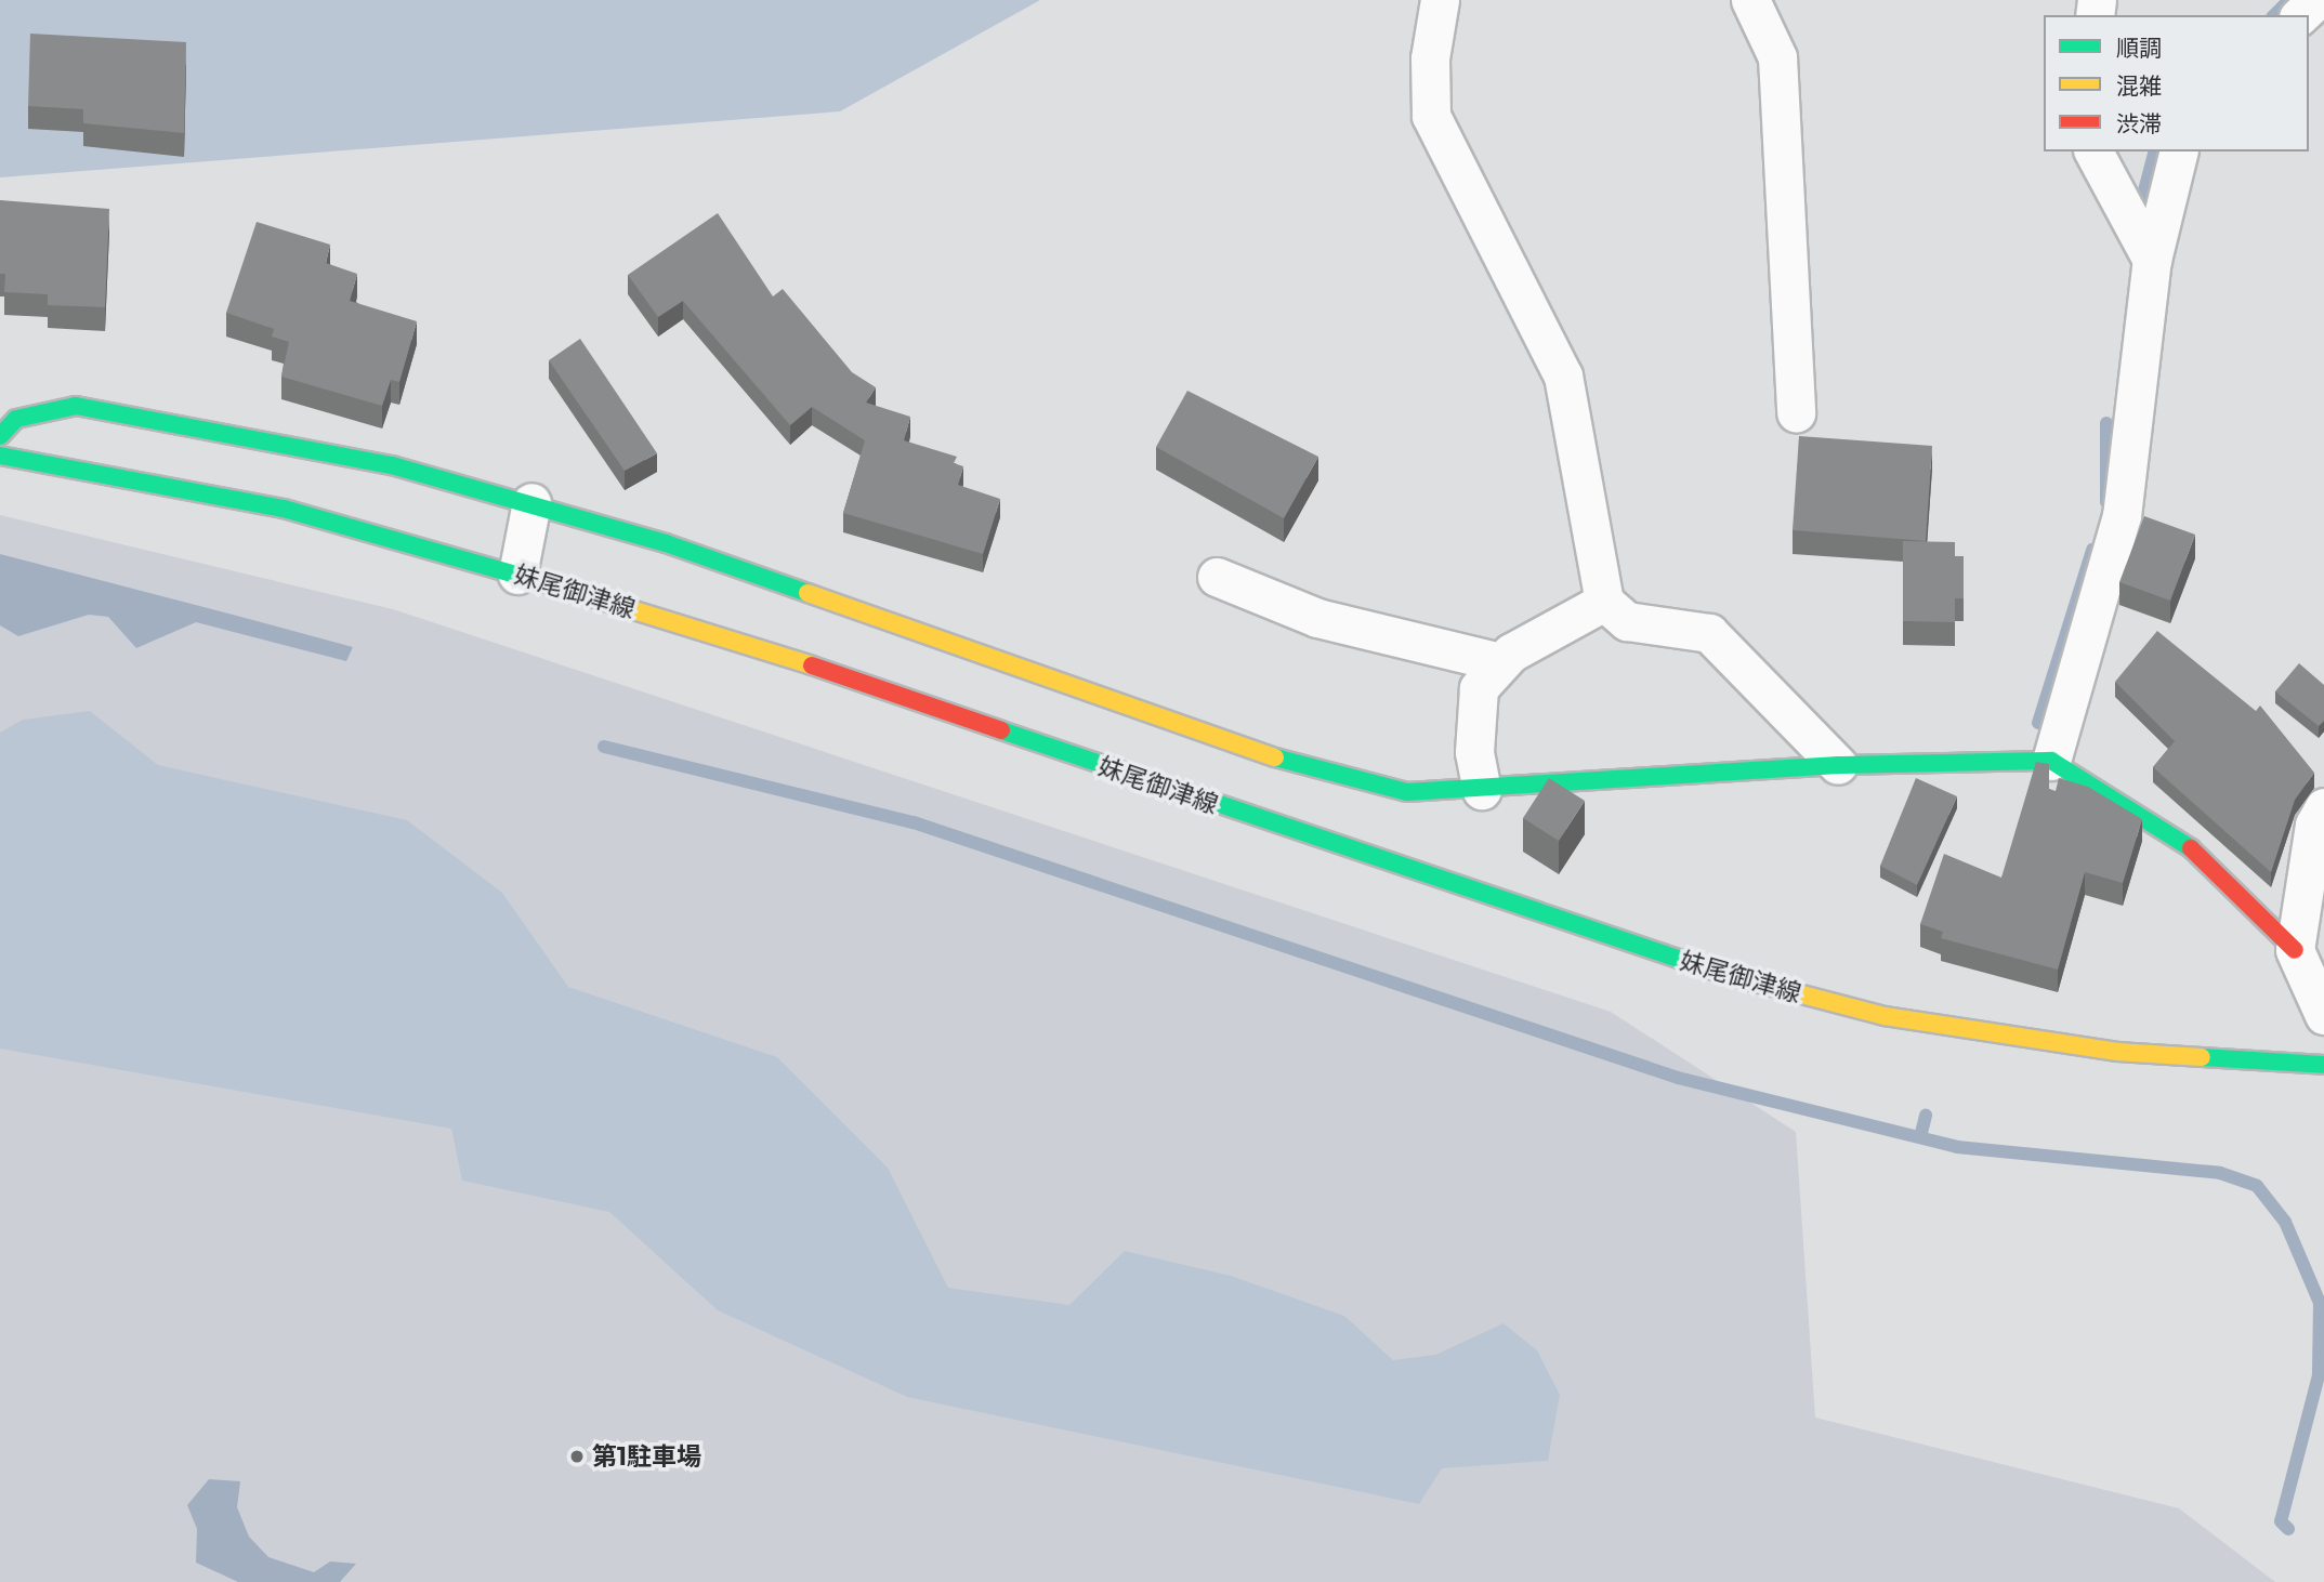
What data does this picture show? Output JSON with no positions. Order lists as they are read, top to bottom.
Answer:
{
  "streets": {
    "street": ["妹尾御津線"]
  },
  "places": ["第1駐車場"],
  "legend": ["順調", "混雑", "渋滞"]
}
